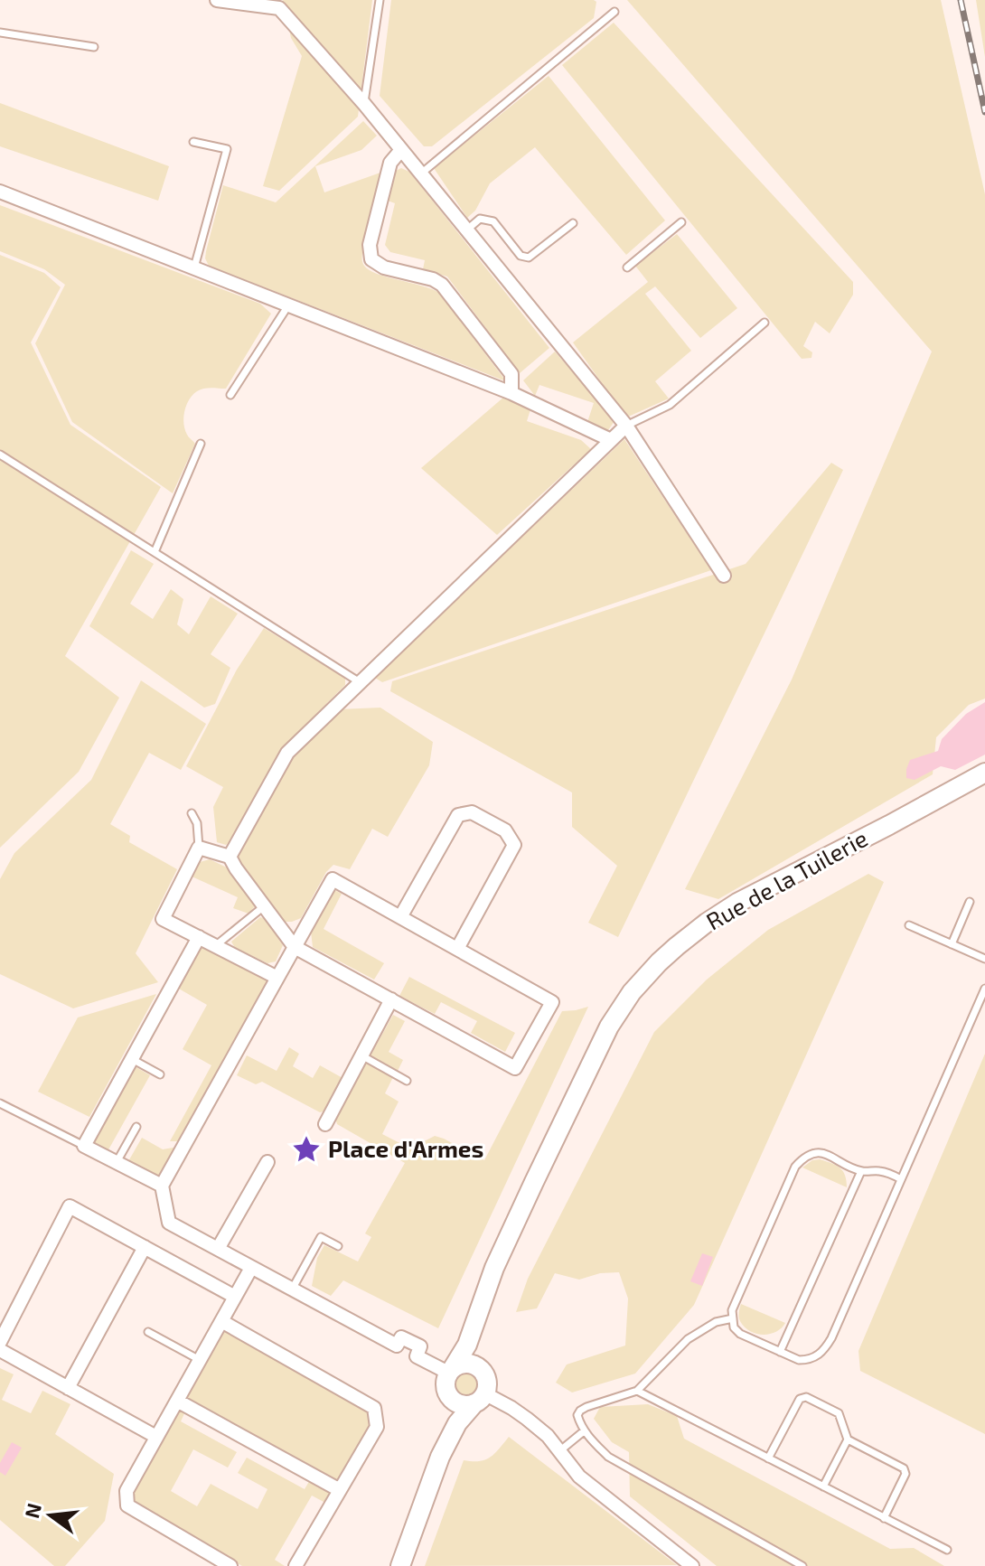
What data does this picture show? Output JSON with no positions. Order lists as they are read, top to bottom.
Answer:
{
  "streets": {
    "street": ["Rue de la Tuilerie"]
  },
  "places": {
    "place": ["Place d'Armes"]
  },
  "north": "left"
}
